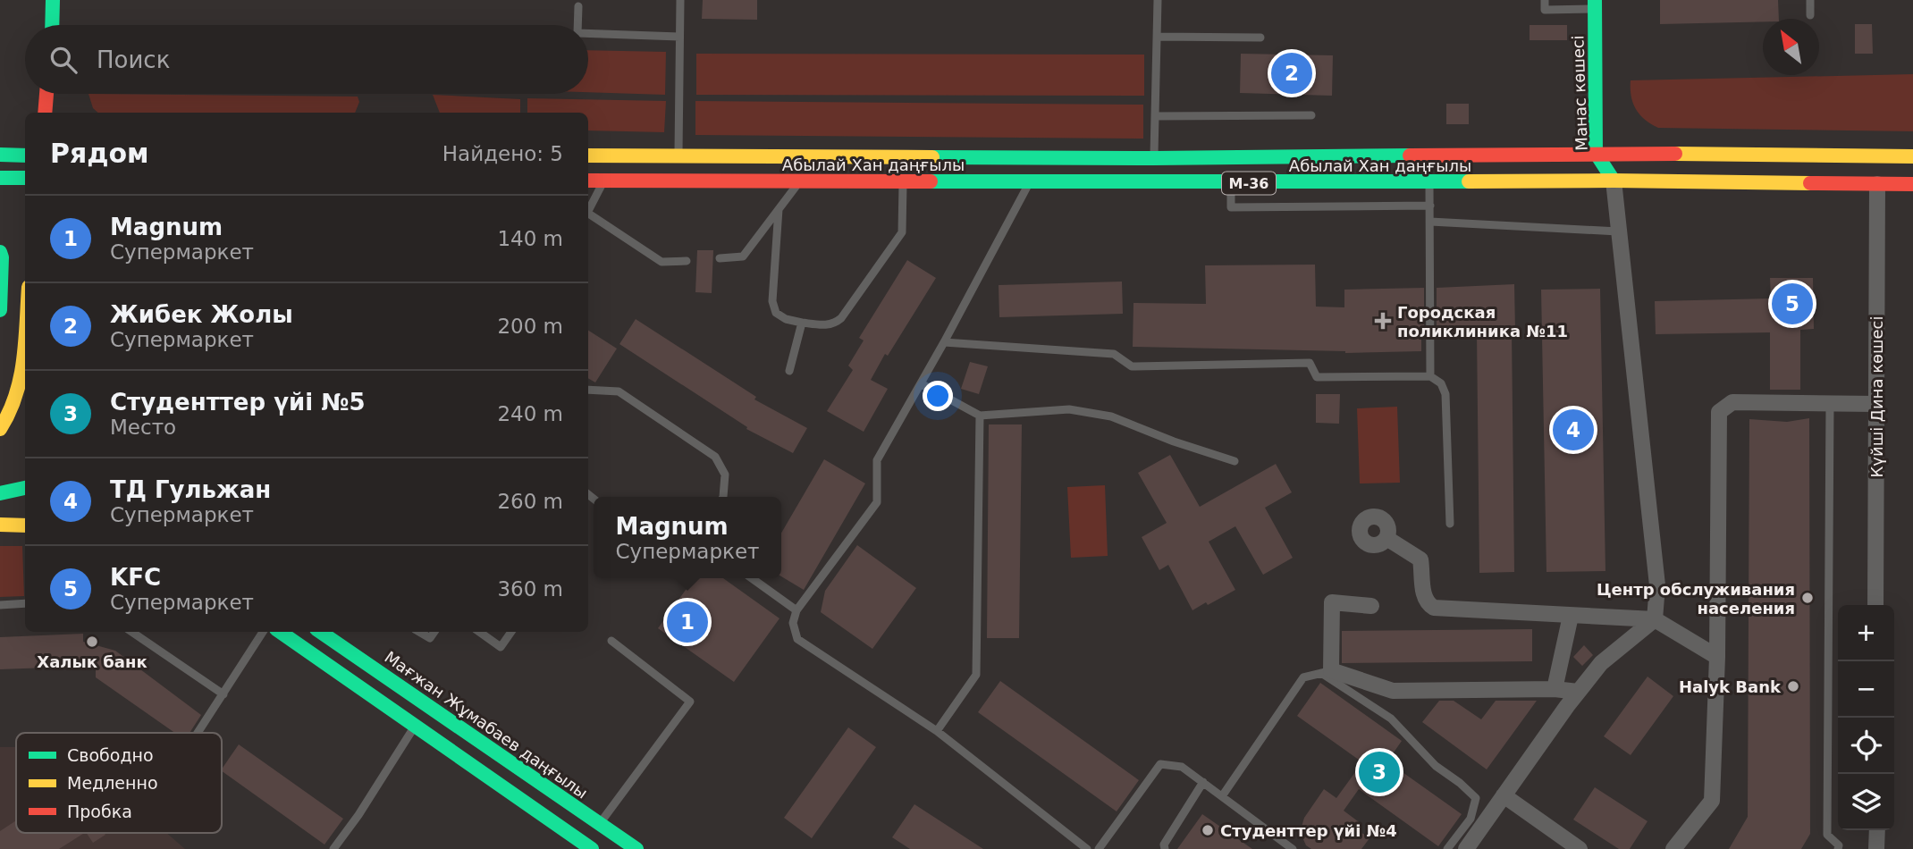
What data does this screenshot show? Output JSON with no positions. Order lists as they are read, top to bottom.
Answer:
{
  "streets": {
    "main road": [
      "Манас көшесі",
      "Абылай Хан даңғылы",
      "M-36",
      "Мағжан Жұмабаев даңғылы"
    ],
    "street": ["Күйші Дина көшесі"]
  },
  "crossings": [
    ["Манас көшесі", "Абылай Хан даңғылы"],
    ["Абылай Хан даңғылы", "Күйші Дина көшесі"]
  ],
  "places": {
    "health": ["Городская поликлиника №11"],
    "other": [
      "Центр обслуживания населения",
      "Халык банк",
      "Halyk Bank",
      "Студенттер үйі №4"
    ]
  },
  "legend": ["Свободно", "Медленно", "Пробка"],
  "north": "top left",
  "page": {
    "search": "Поиск",
    "pins": [
      "2",
      "5",
      "4",
      "1",
      "3"
    ],
    "heading": ["Рядом", "Найдено: 5"],
    "list": [
      {
        "mark": "1",
        "name": "Magnum",
        "note": "Супермаркет",
        "value": "140 m"
      },
      {
        "mark": "2",
        "name": "Жибек Жолы",
        "note": "Супермаркет",
        "value": "200 m"
      },
      {
        "mark": "3",
        "name": "Студенттер үйі №5",
        "note": "Место",
        "value": "240 m"
      },
      {
        "mark": "4",
        "name": "ТД Гульжан",
        "note": "Супермаркет",
        "value": "260 m"
      },
      {
        "mark": "5",
        "name": "KFC",
        "note": "Супермаркет",
        "value": "360 m"
      }
    ],
    "popup": ["Magnum", "Супермаркет"],
    "map_buttons": ["+", "−"]
  }
}
